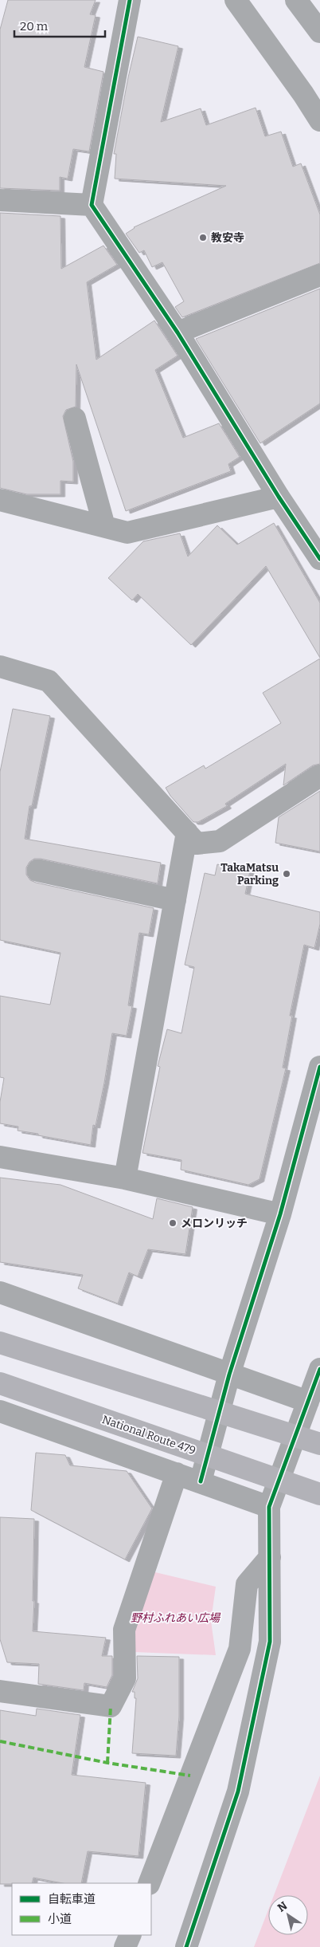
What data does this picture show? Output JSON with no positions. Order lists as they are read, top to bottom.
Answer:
{
  "streets": {
    "highway": ["National Route 479"]
  },
  "parks": ["野村ふれあい広場"],
  "places": ["教安寺", "TakaMatsu Parking", "メロンリッチ"],
  "legend": ["自転車道", "小道"],
  "scale_bar": "20 m",
  "north": "top left"
}
